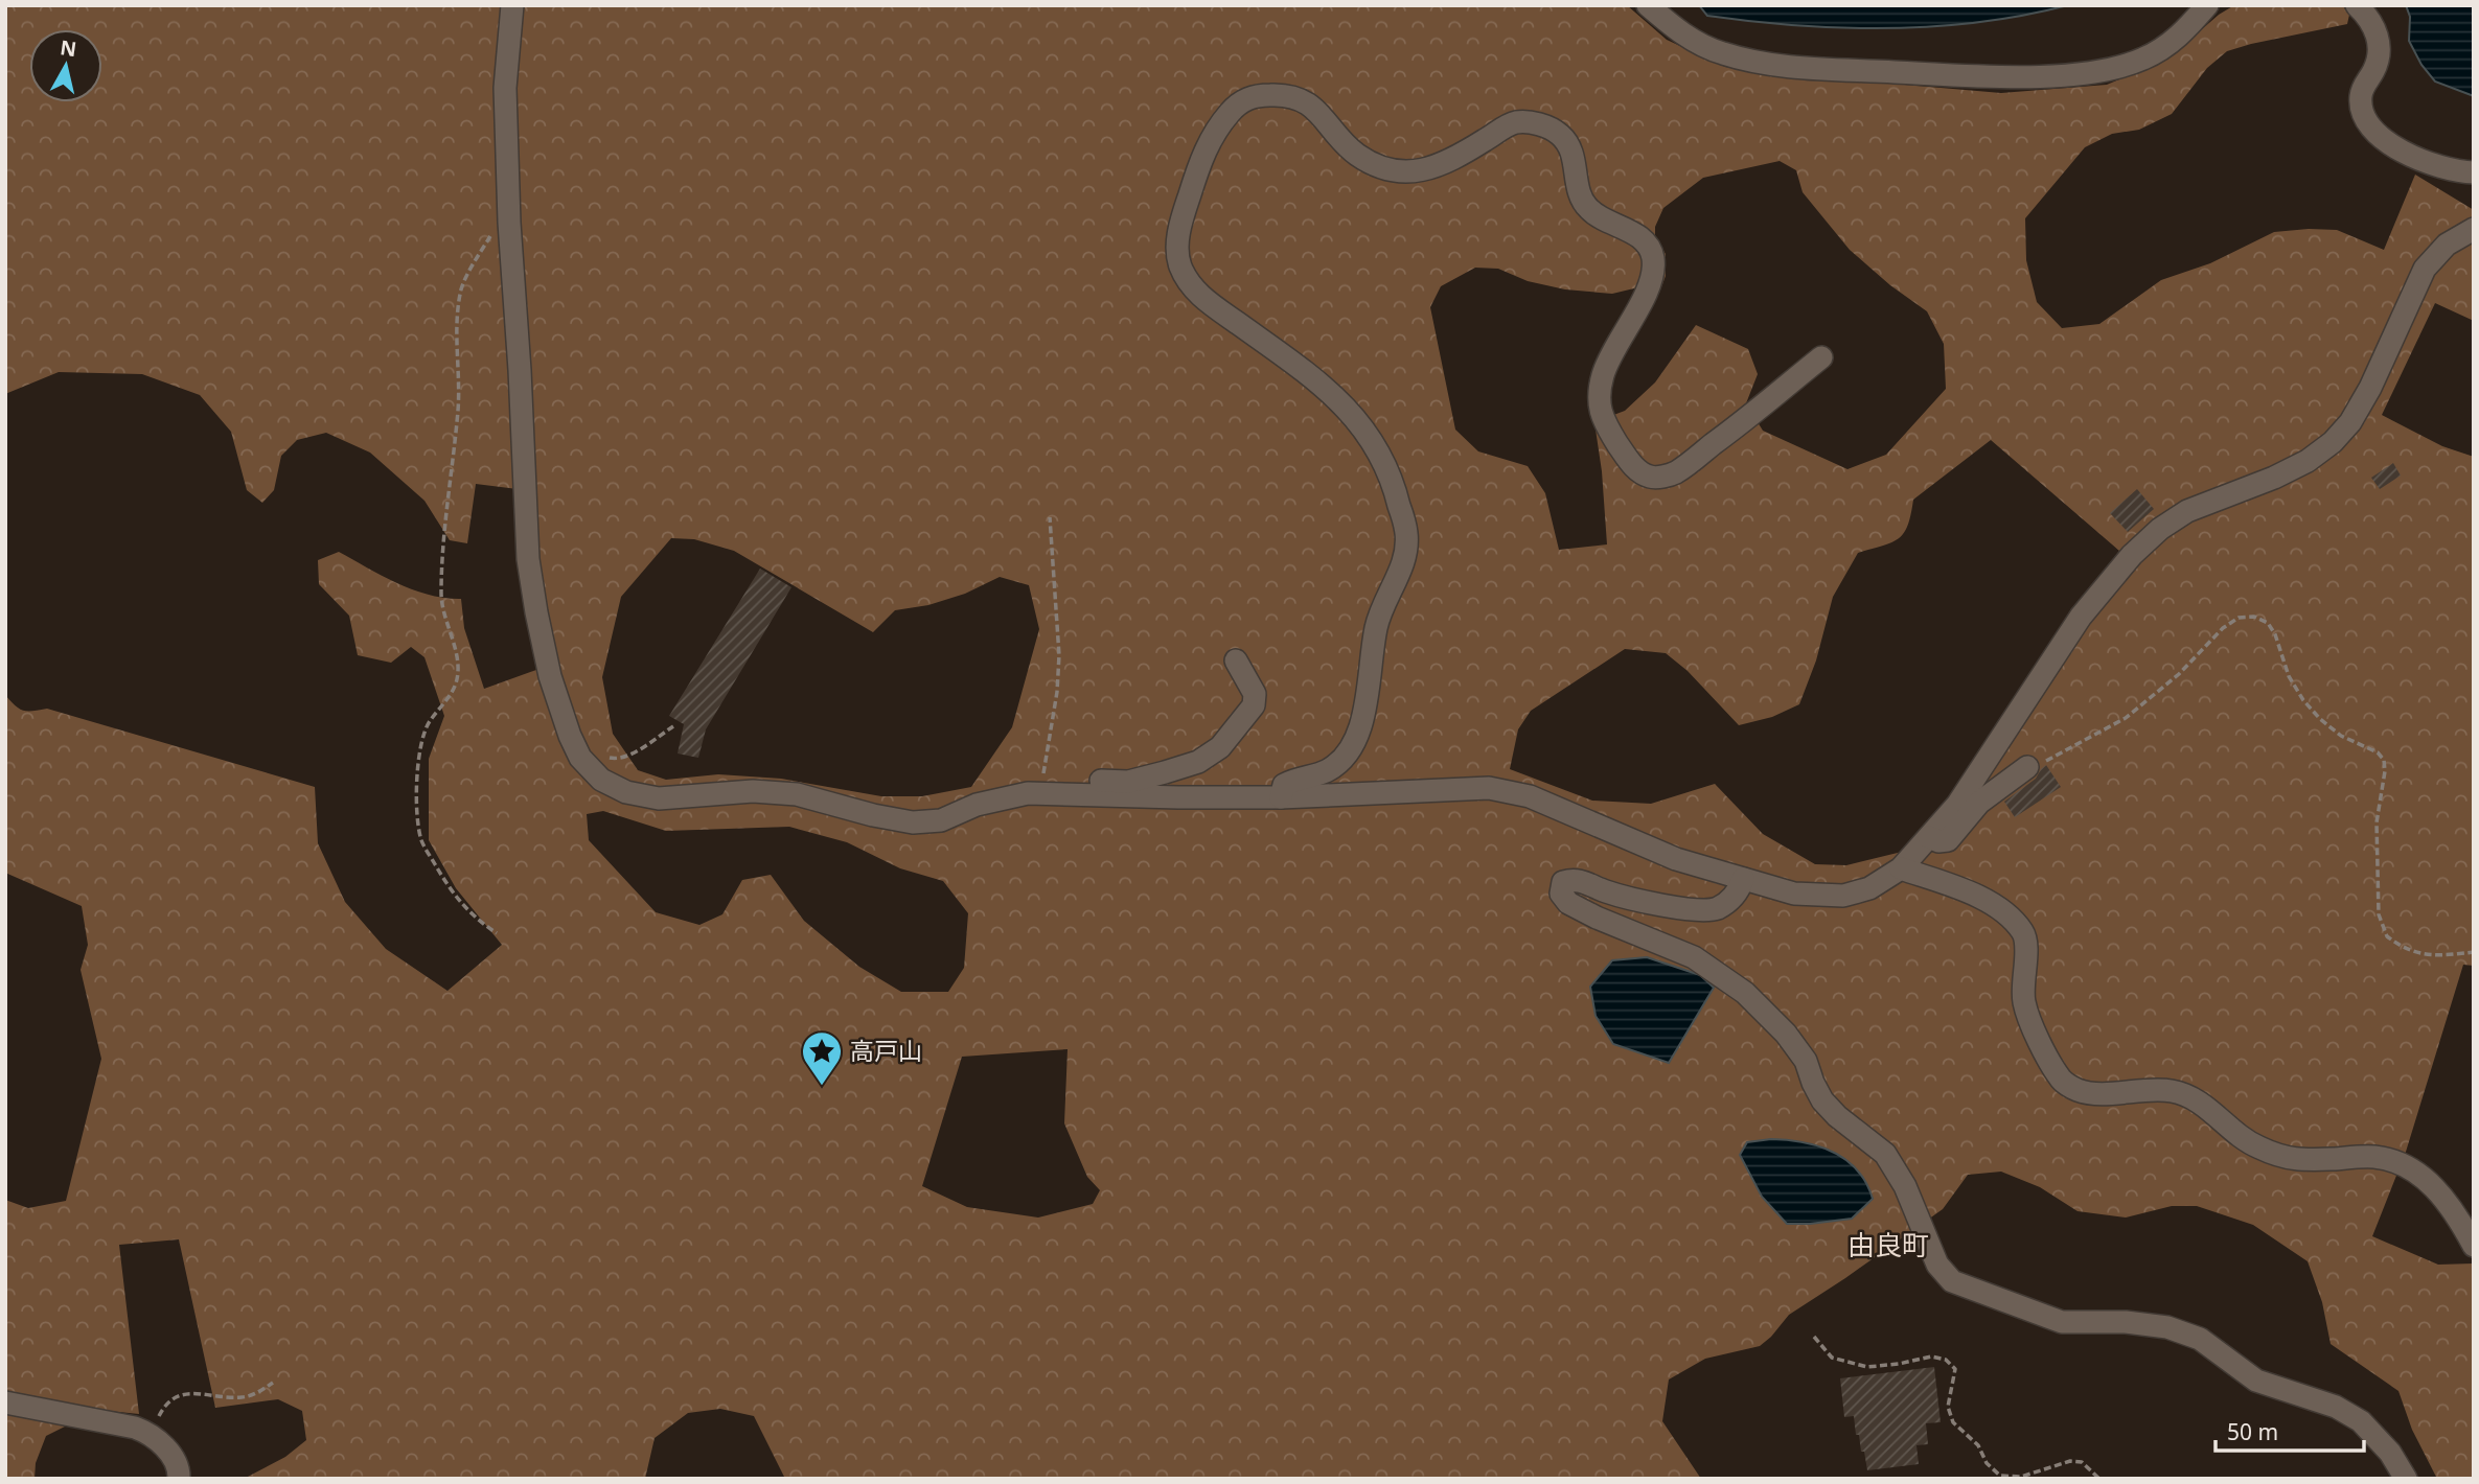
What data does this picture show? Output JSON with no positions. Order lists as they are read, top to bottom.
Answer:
{
  "districts": ["由良町"],
  "places": {
    "place": ["高戸山"]
  },
  "scale_bar": "50 m",
  "north": "top"
}
